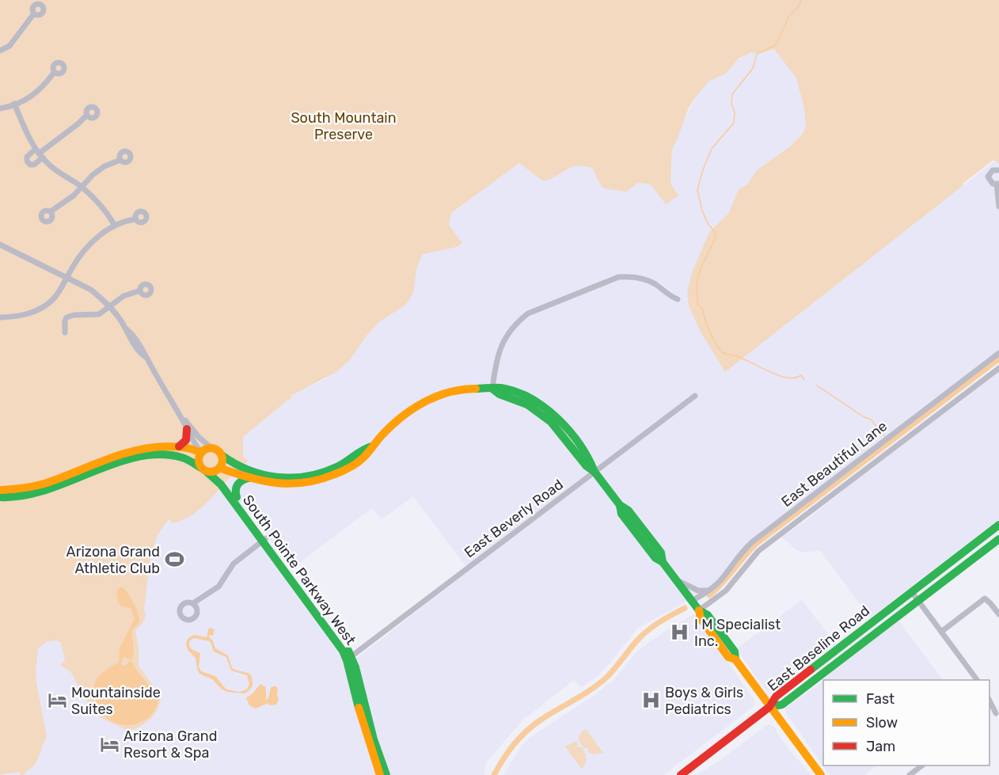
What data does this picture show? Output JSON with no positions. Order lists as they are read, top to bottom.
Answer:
{
  "streets": {
    "main road": ["South Pointe Parkway West", "East Baseline Road"],
    "street": ["East Beautiful Lane", "East Beverly Road"]
  },
  "crossings": [
    ["East Beverly Road", "South Pointe Parkway West"]
  ],
  "parks": ["South Mountain Preserve"],
  "places": {
    "sports": ["Arizona Grand Athletic Club"],
    "hospital": ["I M Specialist Inc.", "Boys & Girls Pediatrics"],
    "hotel": ["Mountainside Suites", "Arizona Grand Resort & Spa"]
  },
  "legend": ["Fast", "Slow", "Jam"]
}
